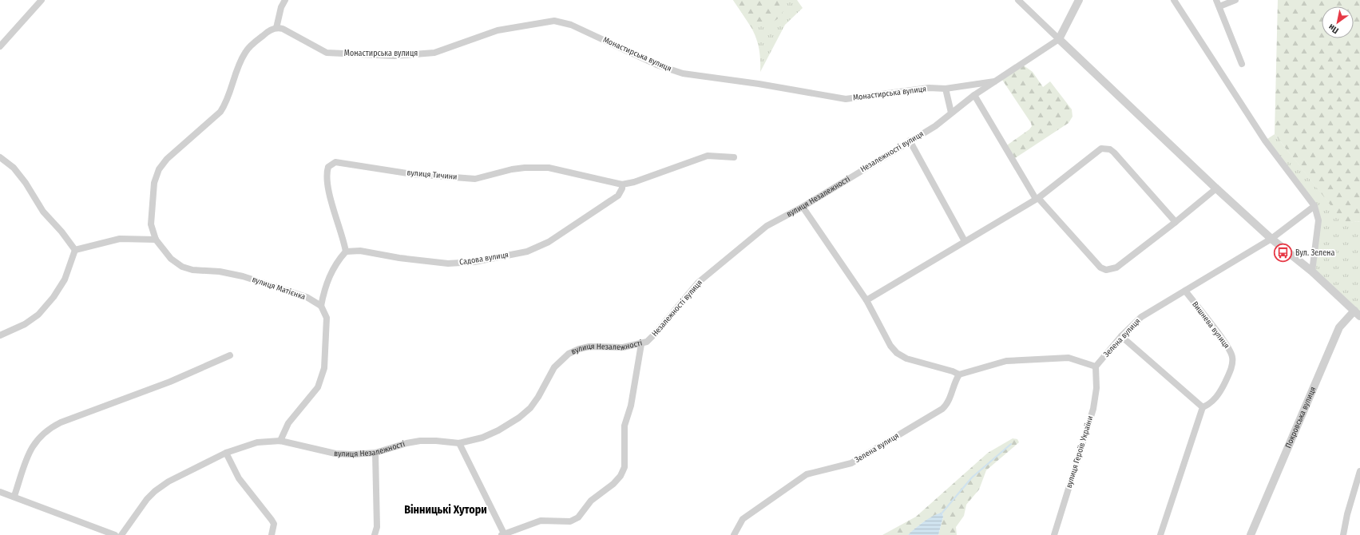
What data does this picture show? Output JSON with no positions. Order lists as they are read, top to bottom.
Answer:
{
  "streets": {
    "street": [
      "Монастирська вулиця",
      "Незалежності вулиця",
      "вулиця Тичини",
      "Садова вулиця",
      "вулиця Матієнка",
      "Вишнева вулиця",
      "Зелена вулиця",
      "Покровська вулиця",
      "вулиця Героїв України"
    ]
  },
  "crossings": [
    ["Монастирська вулиця", "Незалежності вулиця"],
    ["вулиця Тичини", "Садова вулиця"],
    ["Вишнева вулиця", "Зелена вулиця"],
    ["Зелена вулиця", "вулиця Героїв України"]
  ],
  "districts": ["Вінницькі Хутори"],
  "places": {
    "bus stop": ["Вул. Зелена"]
  },
  "north": "bottom left"
}
